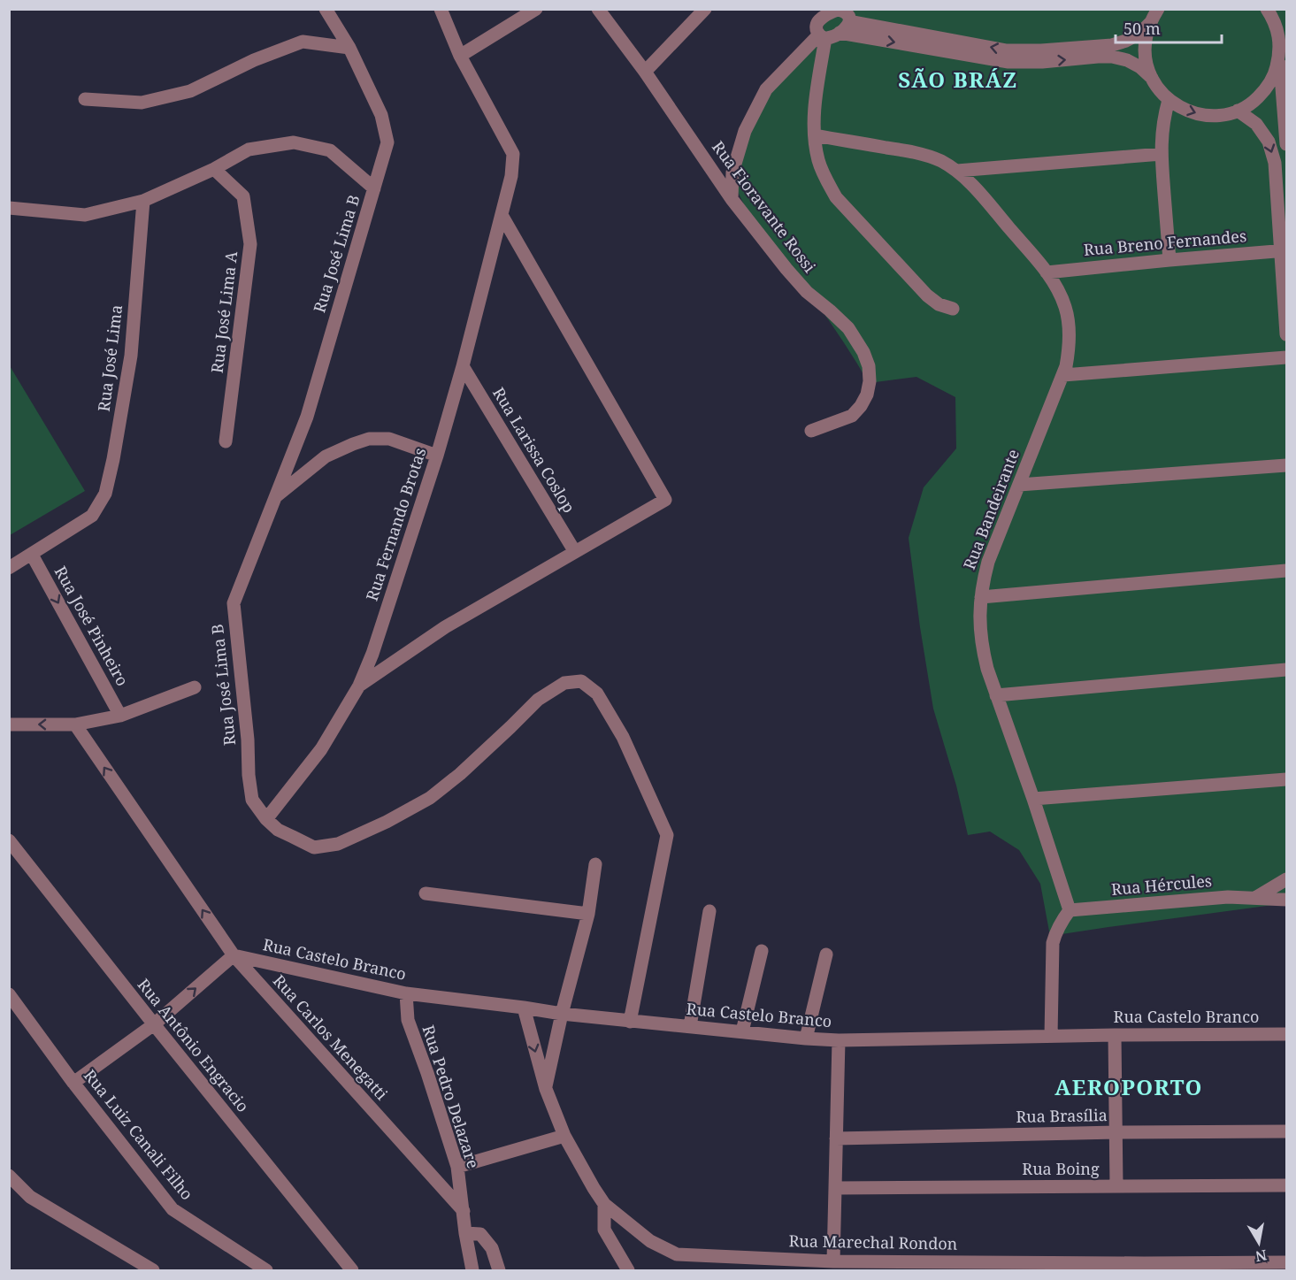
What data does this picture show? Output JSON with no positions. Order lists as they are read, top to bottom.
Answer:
{
  "streets": {
    "street": [
      "Rua Fioravante Rossi",
      "Rua Breno Fernandes",
      "Rua José Lima B",
      "Rua José Lima A",
      "Rua José Lima",
      "Rua Larissa Coslop",
      "Rua Bandeirante",
      "Rua Fernando Brotas",
      "Rua José Pinheiro",
      "Rua Hércules",
      "Rua Castelo Branco",
      "Rua Carlos Menegatti",
      "Rua Antônio Engracio",
      "Rua Pedro Delazare",
      "Rua Brasília",
      "Rua Luiz Canali Filho",
      "Rua Boing",
      "Rua Marechal Rondon"
    ]
  },
  "crossings": [
    ["Rua Breno Fernandes", "Rua Bandeirante"],
    ["Rua José Lima B", "Rua Fernando Brotas"],
    ["Rua José Lima B", "Rua Castelo Branco"],
    ["Rua José Lima", "Rua José Pinheiro"],
    ["Rua Larissa Coslop", "Rua Fernando Brotas"],
    ["Rua Bandeirante", "Rua Hércules"],
    ["Rua Castelo Branco", "Rua Carlos Menegatti"],
    ["Rua Castelo Branco", "Rua Pedro Delazare"],
    ["Rua Castelo Branco", "Rua Marechal Rondon"],
    ["Rua Carlos Menegatti", "Rua Pedro Delazare"]
  ],
  "one_way": ["Rua José Pinheiro", "Rua Carlos Menegatti"],
  "districts": ["SÃO BRÁZ", "AEROPORTO"],
  "scale_bar": "50 m",
  "north": "bottom"
}
